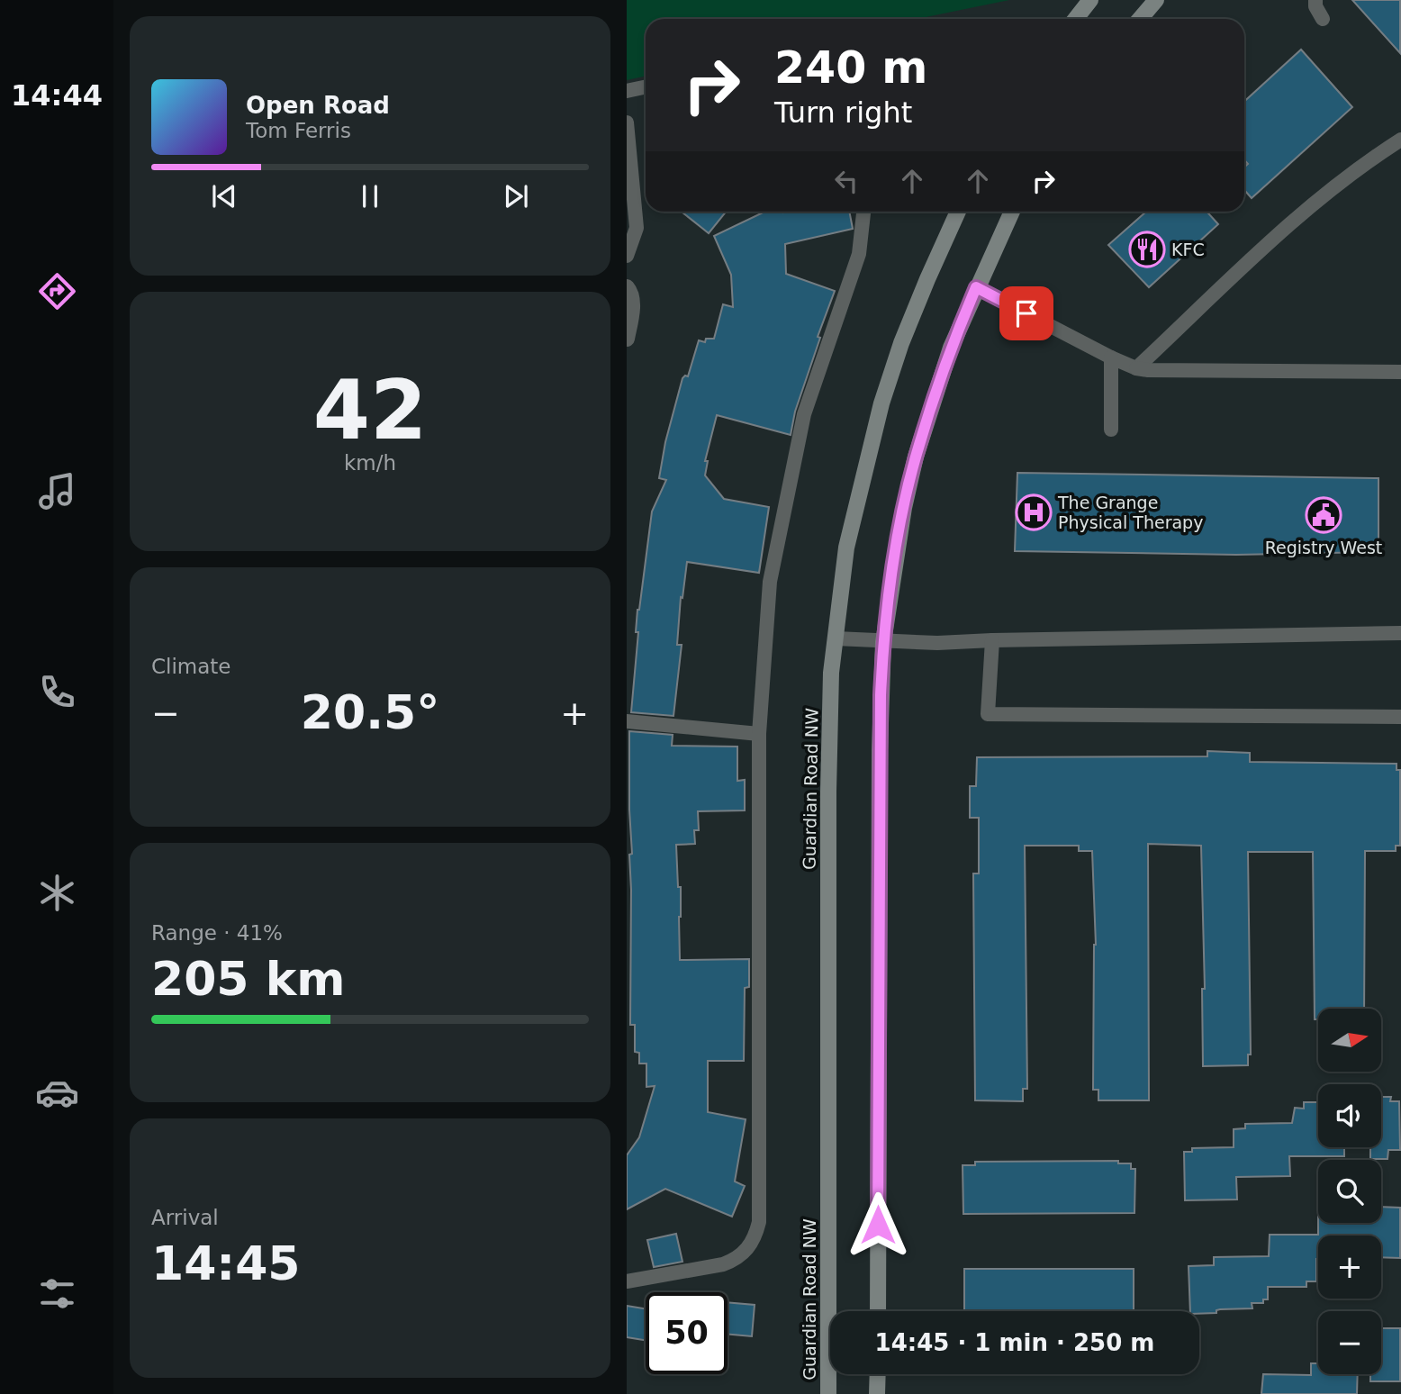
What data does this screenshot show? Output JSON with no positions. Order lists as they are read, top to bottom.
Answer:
{
  "streets": {
    "main road": ["Guardian Road NW"]
  },
  "places": {
    "restaurant": ["KFC"],
    "hospital": ["The Grange Physical Therapy"],
    "public building": ["Registry West"]
  },
  "north": "right",
  "page": {
    "tabs": "14:44",
    "turn": ["240 m", "Turn right"],
    "song": ["Open Road", "Tom Ferris"],
    "tile": [
      ["42", "km/h"],
      "Climate",
      ["Range · 41%", "205 km"],
      ["Arrival", "14:45"]
    ],
    "heat": ["−", "20.5°", "+"],
    "map_buttons": ["+", "−"],
    "limit": "50",
    "trip": "14:45 · 1 min · 250 m"
  }
}
